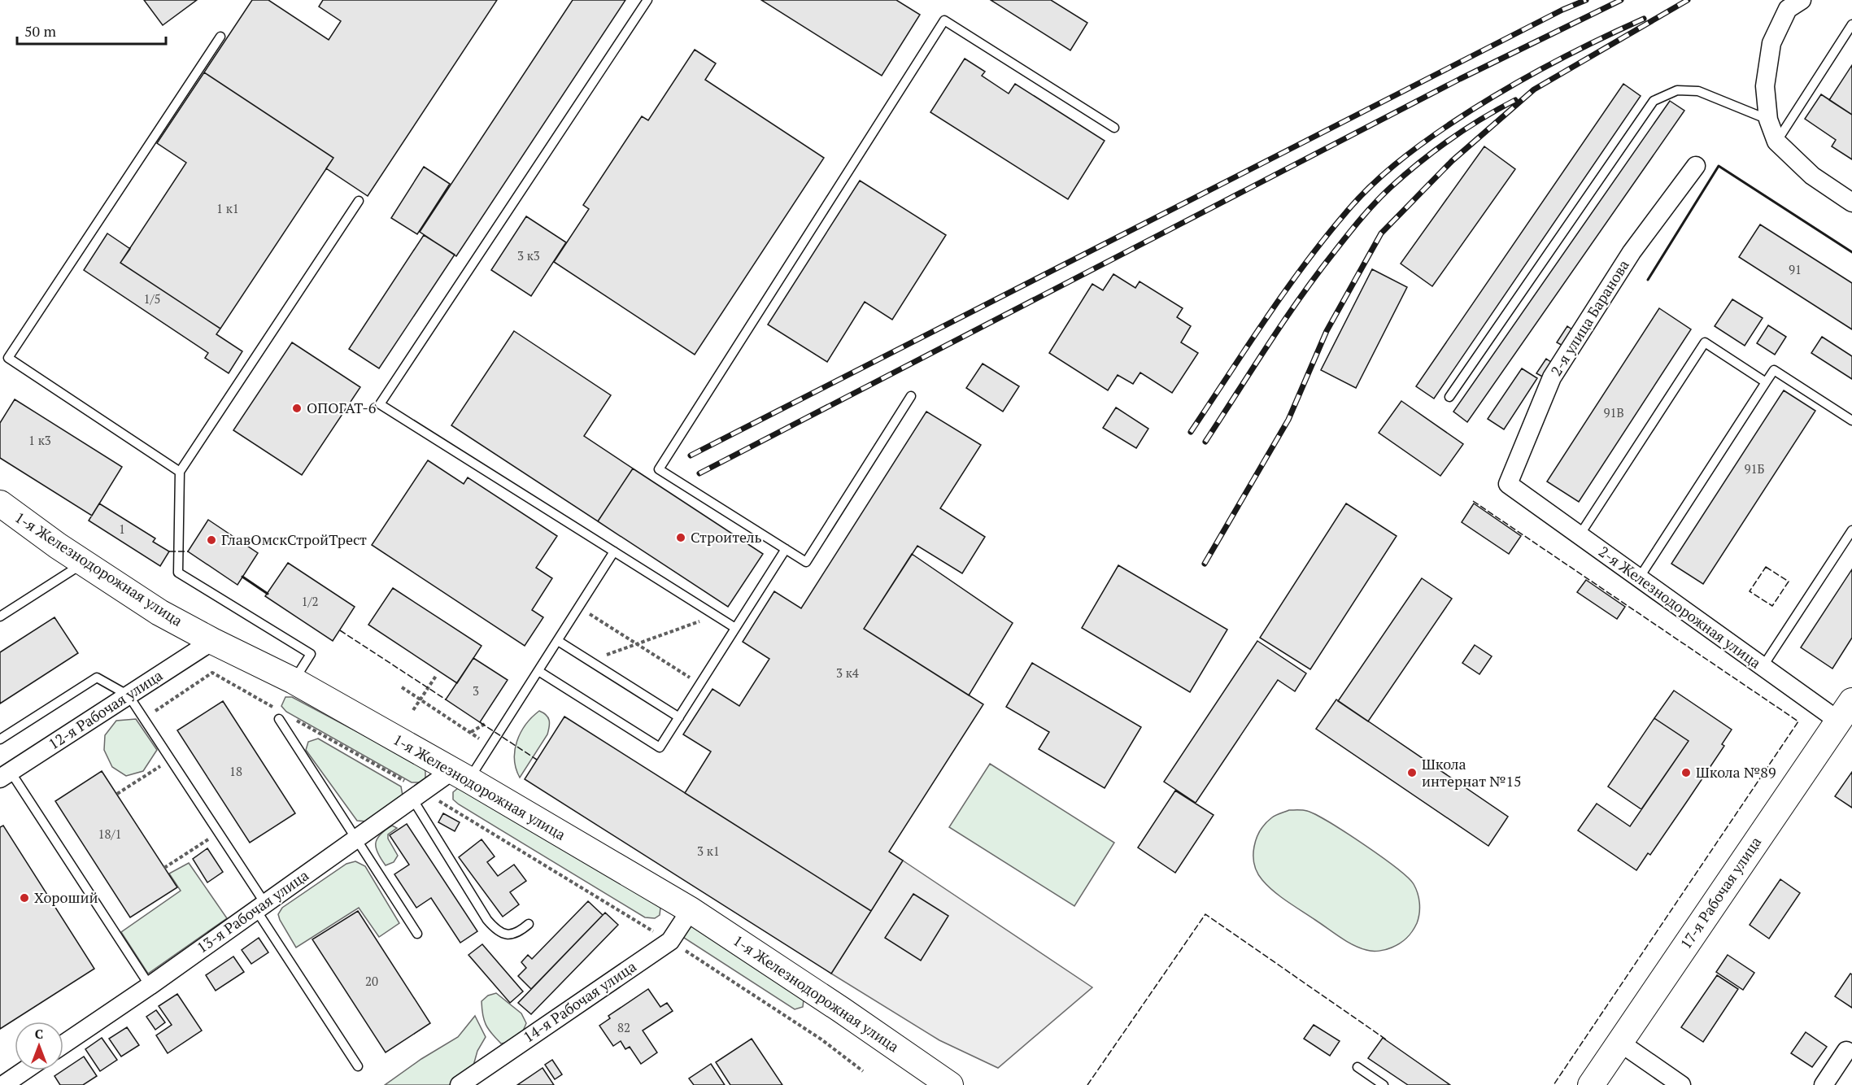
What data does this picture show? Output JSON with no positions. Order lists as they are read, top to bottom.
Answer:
{
  "streets": {
    "street": [
      "2-я улица Баранова",
      "1-я Железнодорожная улица",
      "2-я Железнодорожная улица",
      "12-я Рабочая улица",
      "17-я Рабочая улица",
      "13-я Рабочая улица",
      "14-я Рабочая улица"
    ]
  },
  "crossings": [
    ["2-я улица Баранова", "2-я Железнодорожная улица"],
    ["1-я Железнодорожная улица", "12-я Рабочая улица"],
    ["1-я Железнодорожная улица", "13-я Рабочая улица"],
    ["1-я Железнодорожная улица", "14-я Рабочая улица"],
    ["2-я Железнодорожная улица", "17-я Рабочая улица"]
  ],
  "places": [
    "ОПОГАТ-6",
    "Строитель",
    "ГлавОмскСтройТрест",
    "Школа интернат №15",
    "Школа №89",
    "Хороший"
  ],
  "house_numbers": [
    "1 к1",
    "3 к3",
    "91",
    "1/5",
    "91В",
    "1 к3",
    "91Б",
    "1",
    "1/2",
    "3 к4",
    "3",
    "18",
    "18/1",
    "3 к1",
    "20",
    "82"
  ],
  "scale_bar": "50 m",
  "north": "top"
}
